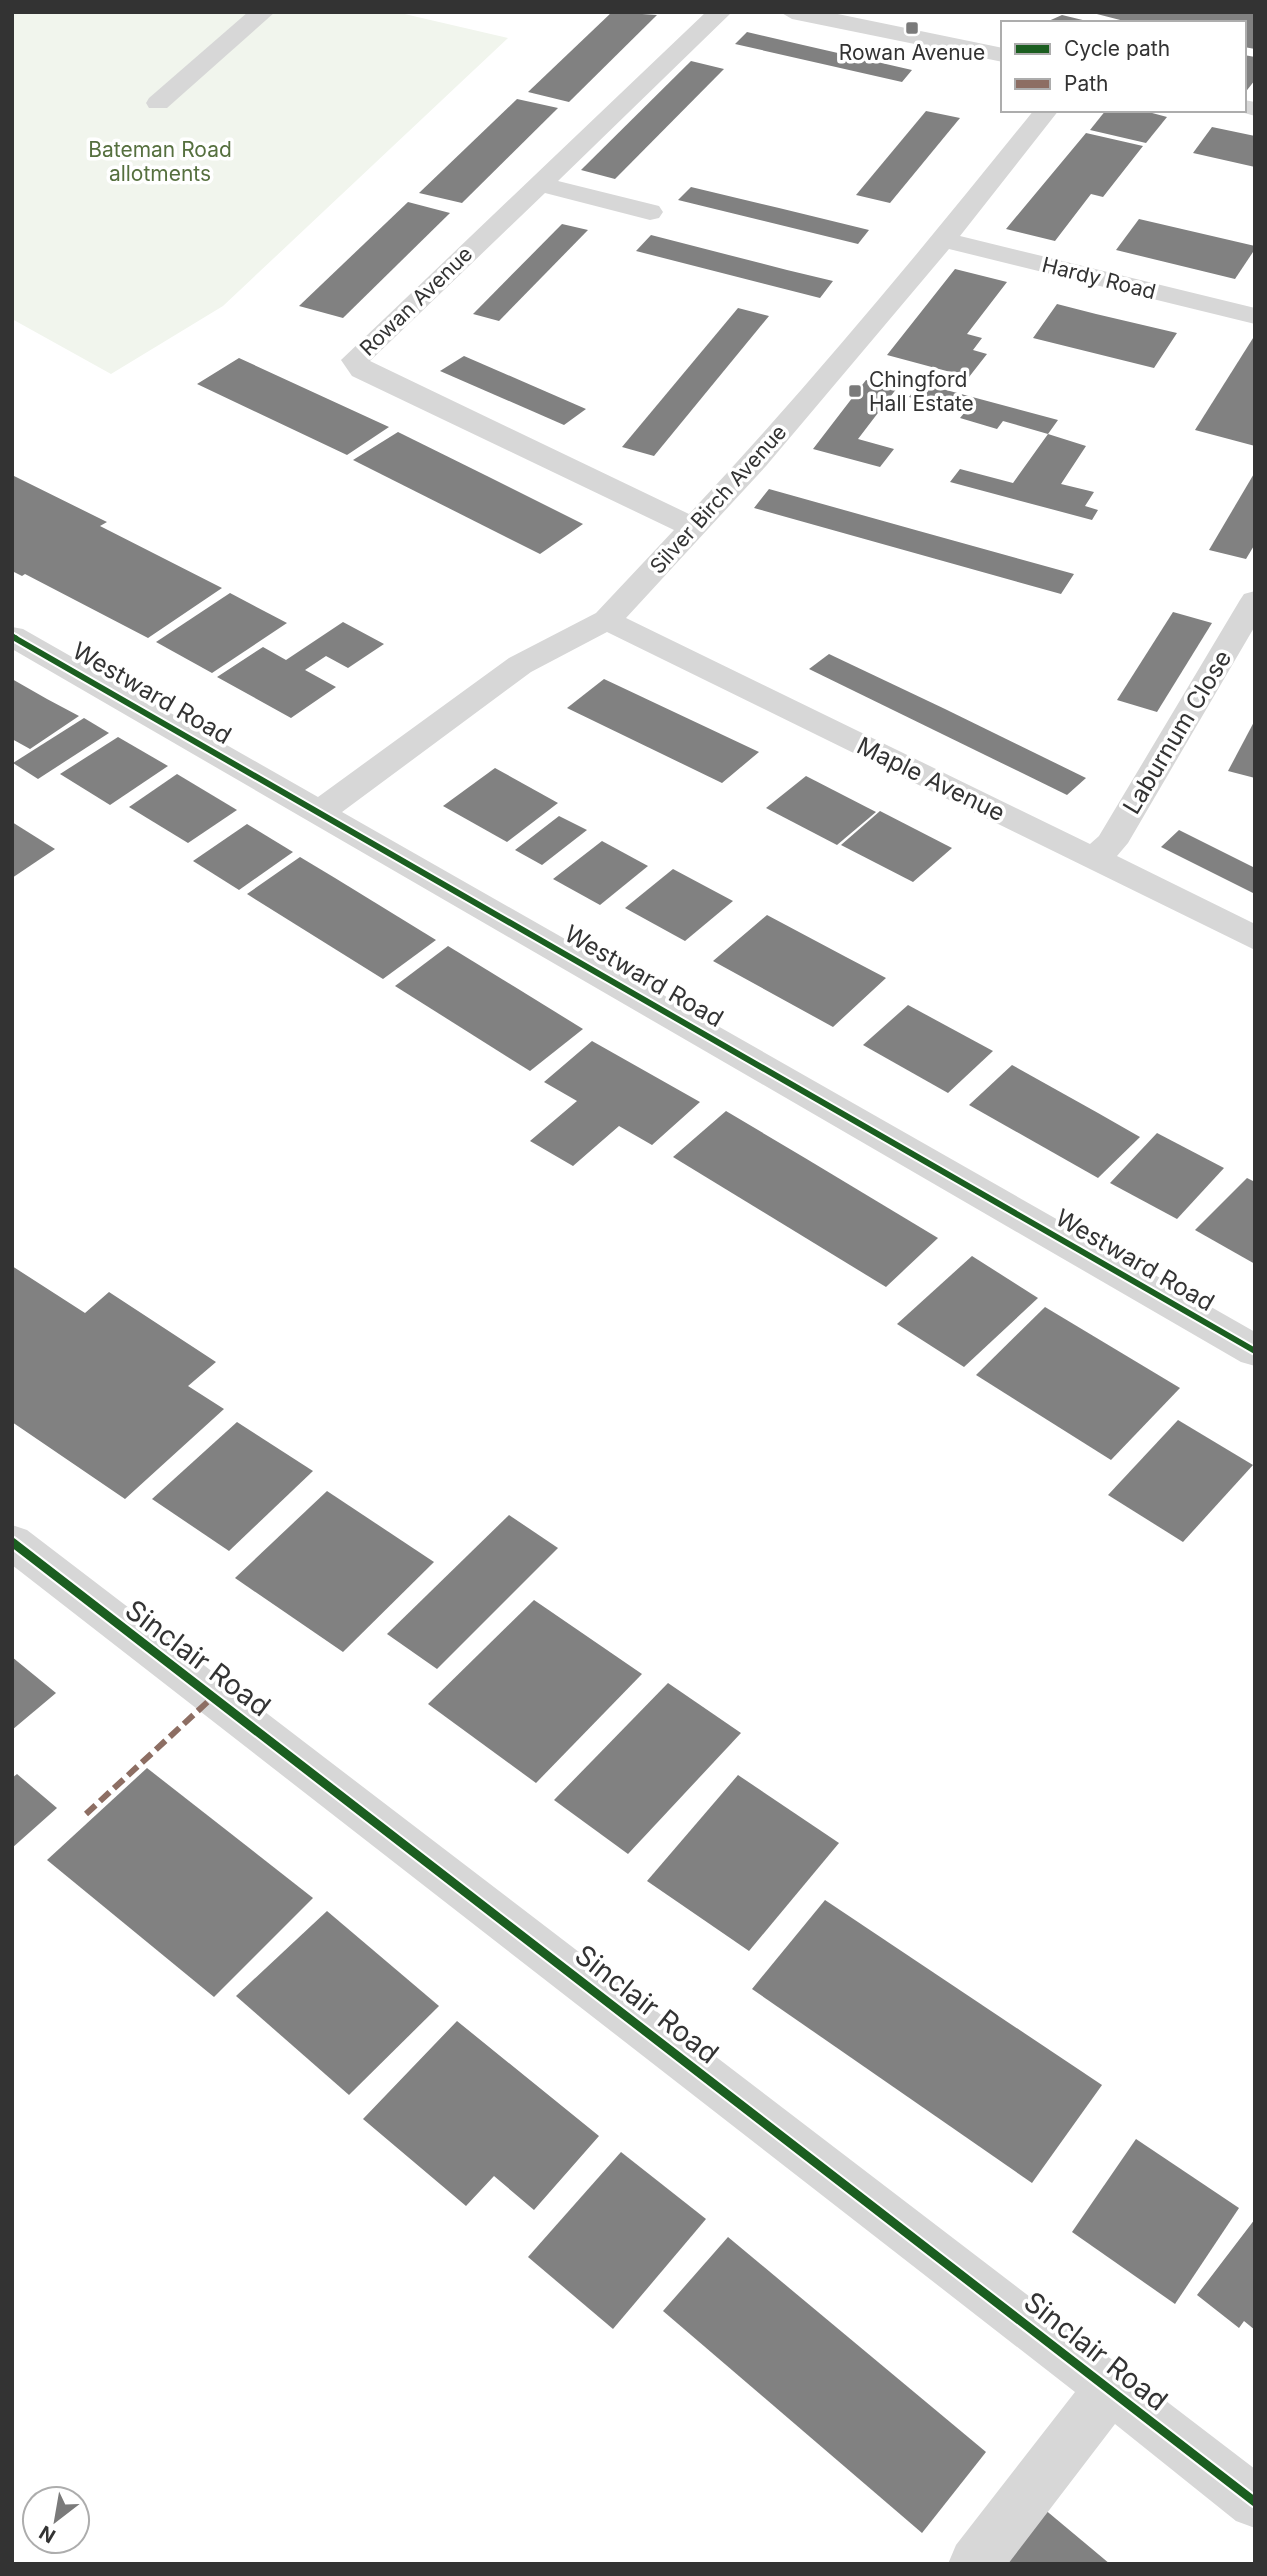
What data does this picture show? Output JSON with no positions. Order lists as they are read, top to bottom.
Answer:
{
  "streets": {
    "street": [
      "Hardy Road",
      "Rowan Avenue",
      "Silver Birch Avenue",
      "Westward Road",
      "Laburnum Close",
      "Maple Avenue",
      "Sinclair Road"
    ]
  },
  "crossings": [
    ["Hardy Road", "Silver Birch Avenue"],
    ["Rowan Avenue", "Silver Birch Avenue"],
    ["Silver Birch Avenue", "Westward Road"],
    ["Silver Birch Avenue", "Maple Avenue"],
    ["Laburnum Close", "Maple Avenue"]
  ],
  "parks": ["Bateman Road allotments"],
  "places": {
    "transit": ["Rowan Avenue", "Chingford Hall Estate"]
  },
  "legend": ["Cycle path", "Path"],
  "north": "bottom left"
}
